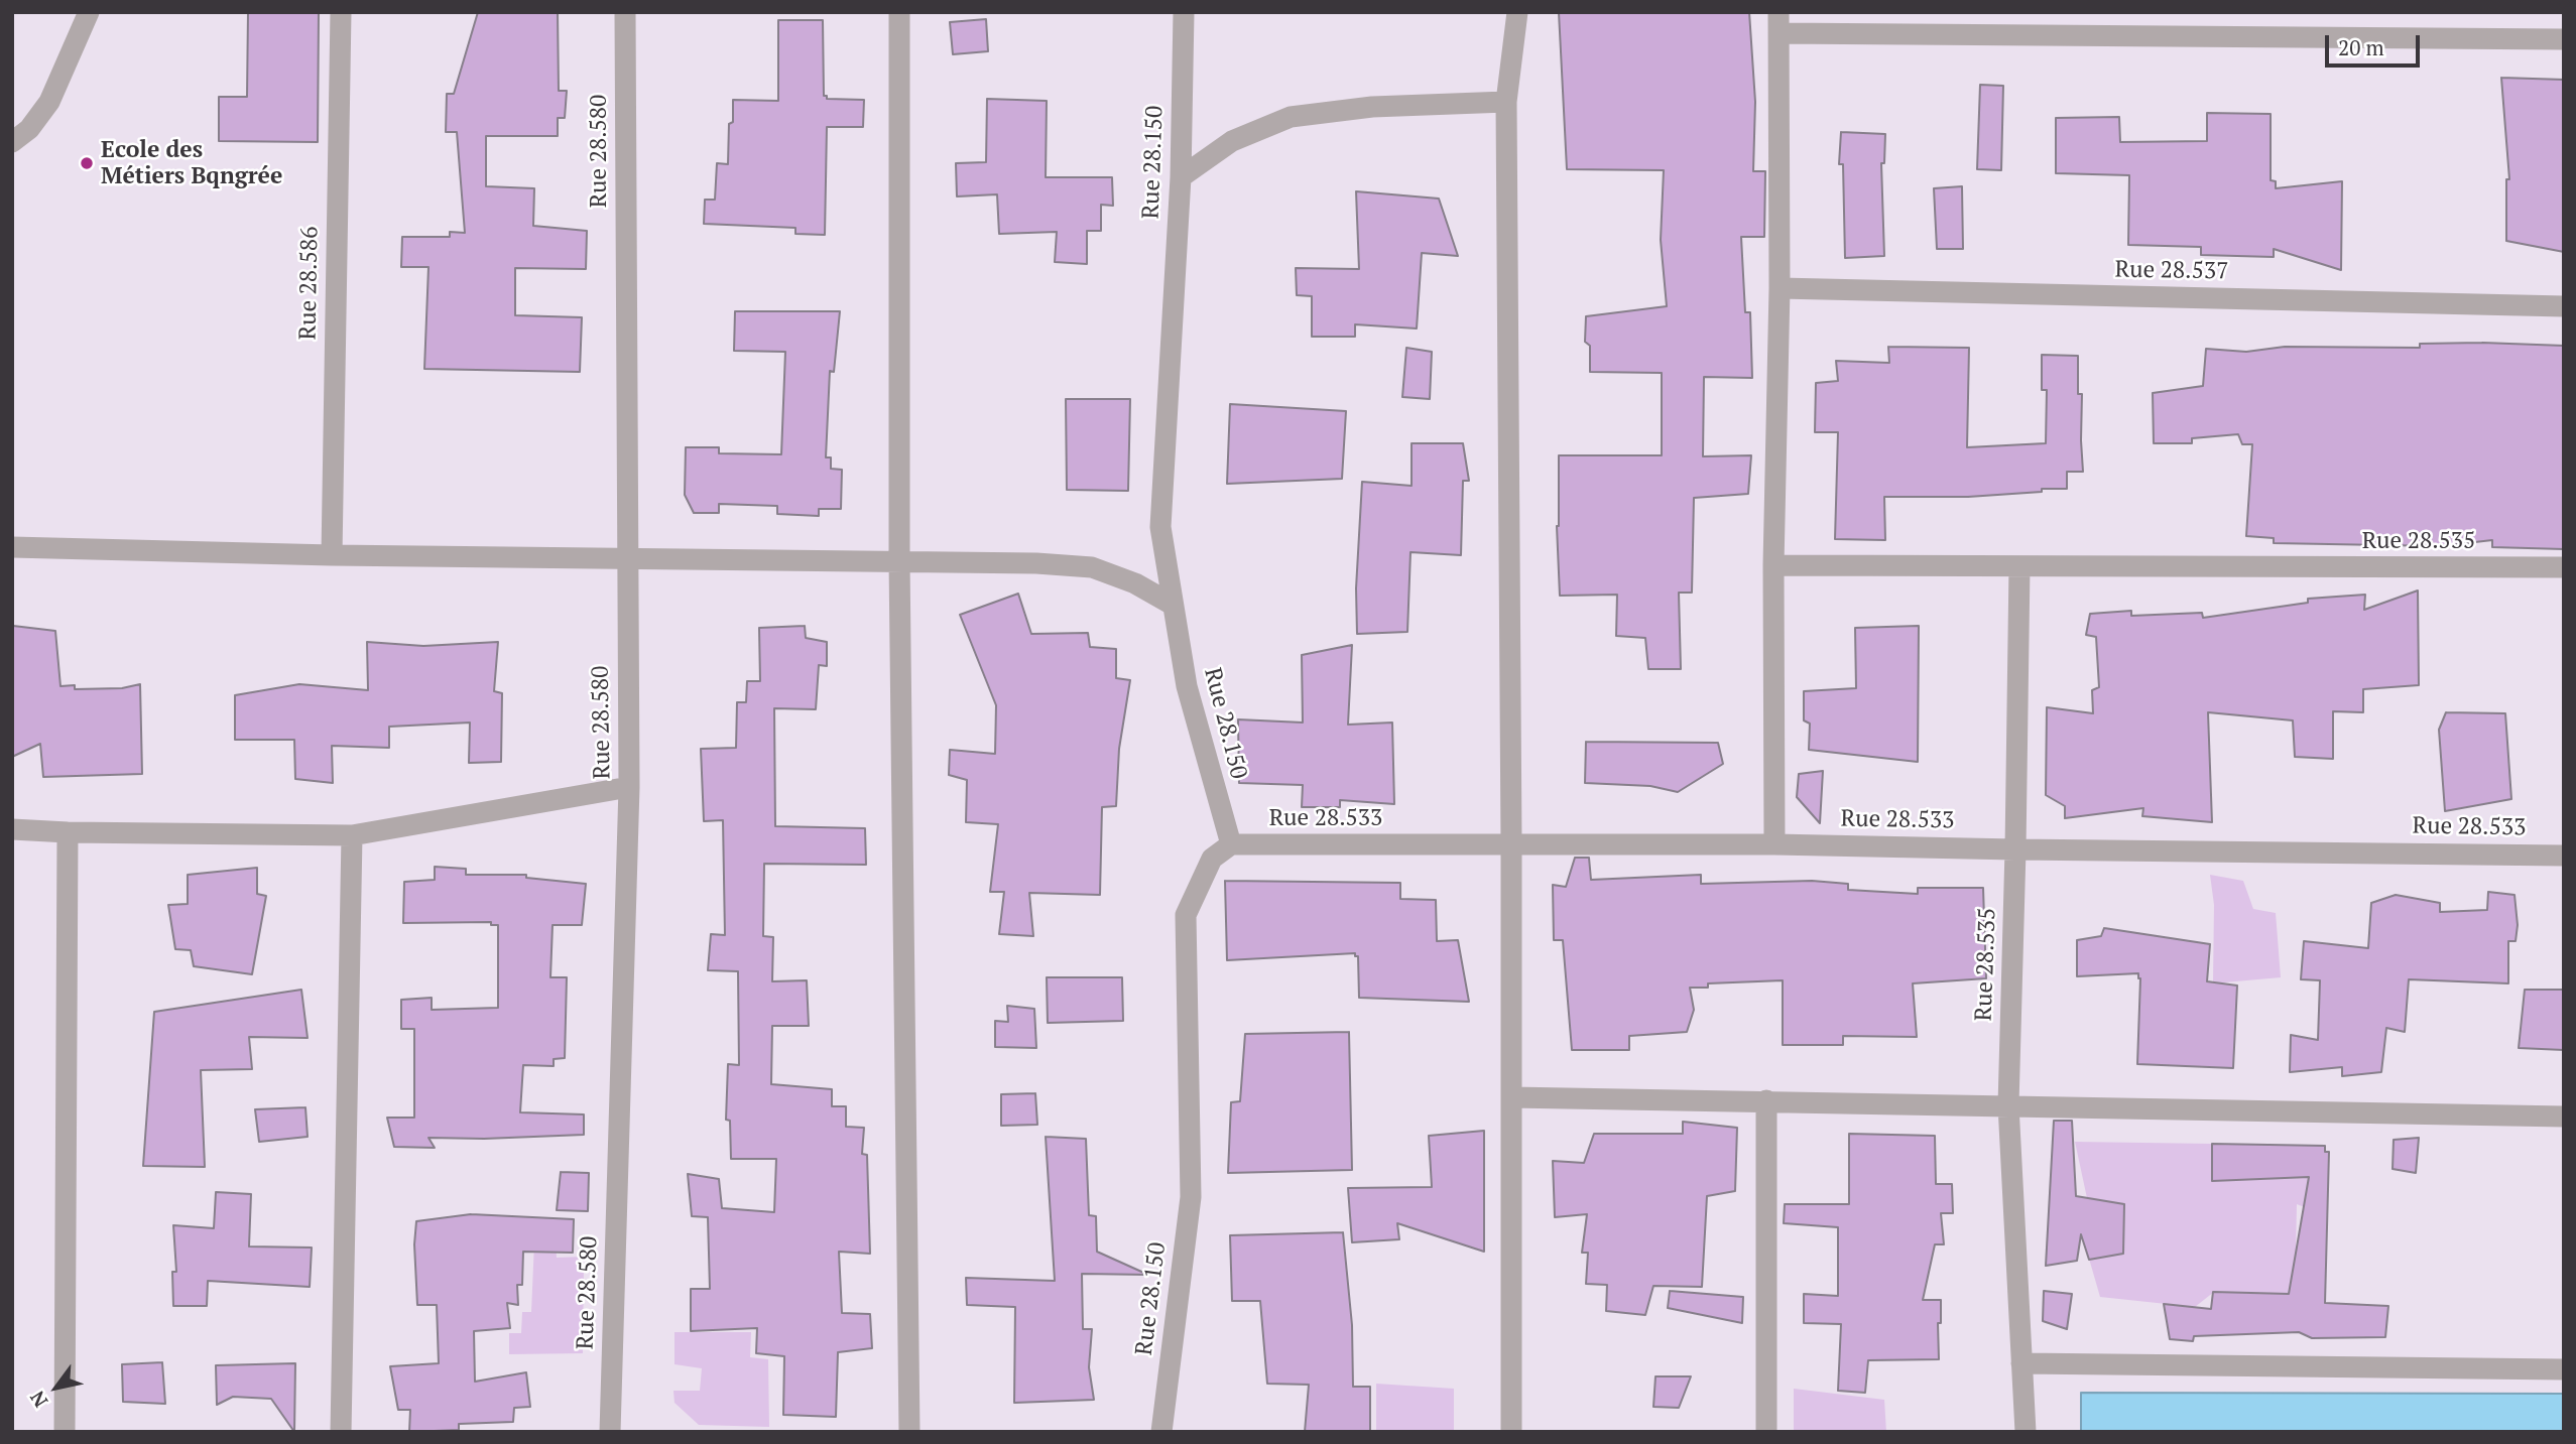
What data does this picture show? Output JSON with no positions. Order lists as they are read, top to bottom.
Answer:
{
  "streets": {
    "street": [
      "Rue 28.580",
      "Rue 28.150",
      "Rue 28.537",
      "Rue 28.586",
      "Rue 28.535",
      "Rue 28.533"
    ]
  },
  "crossings": [
    ["Rue 28.150", "Rue 28.533"],
    ["Rue 28.535", "Rue 28.533"]
  ],
  "places": ["Ecole des Métiers Bqngrée"],
  "scale_bar": "20 m",
  "north": "bottom left"
}
